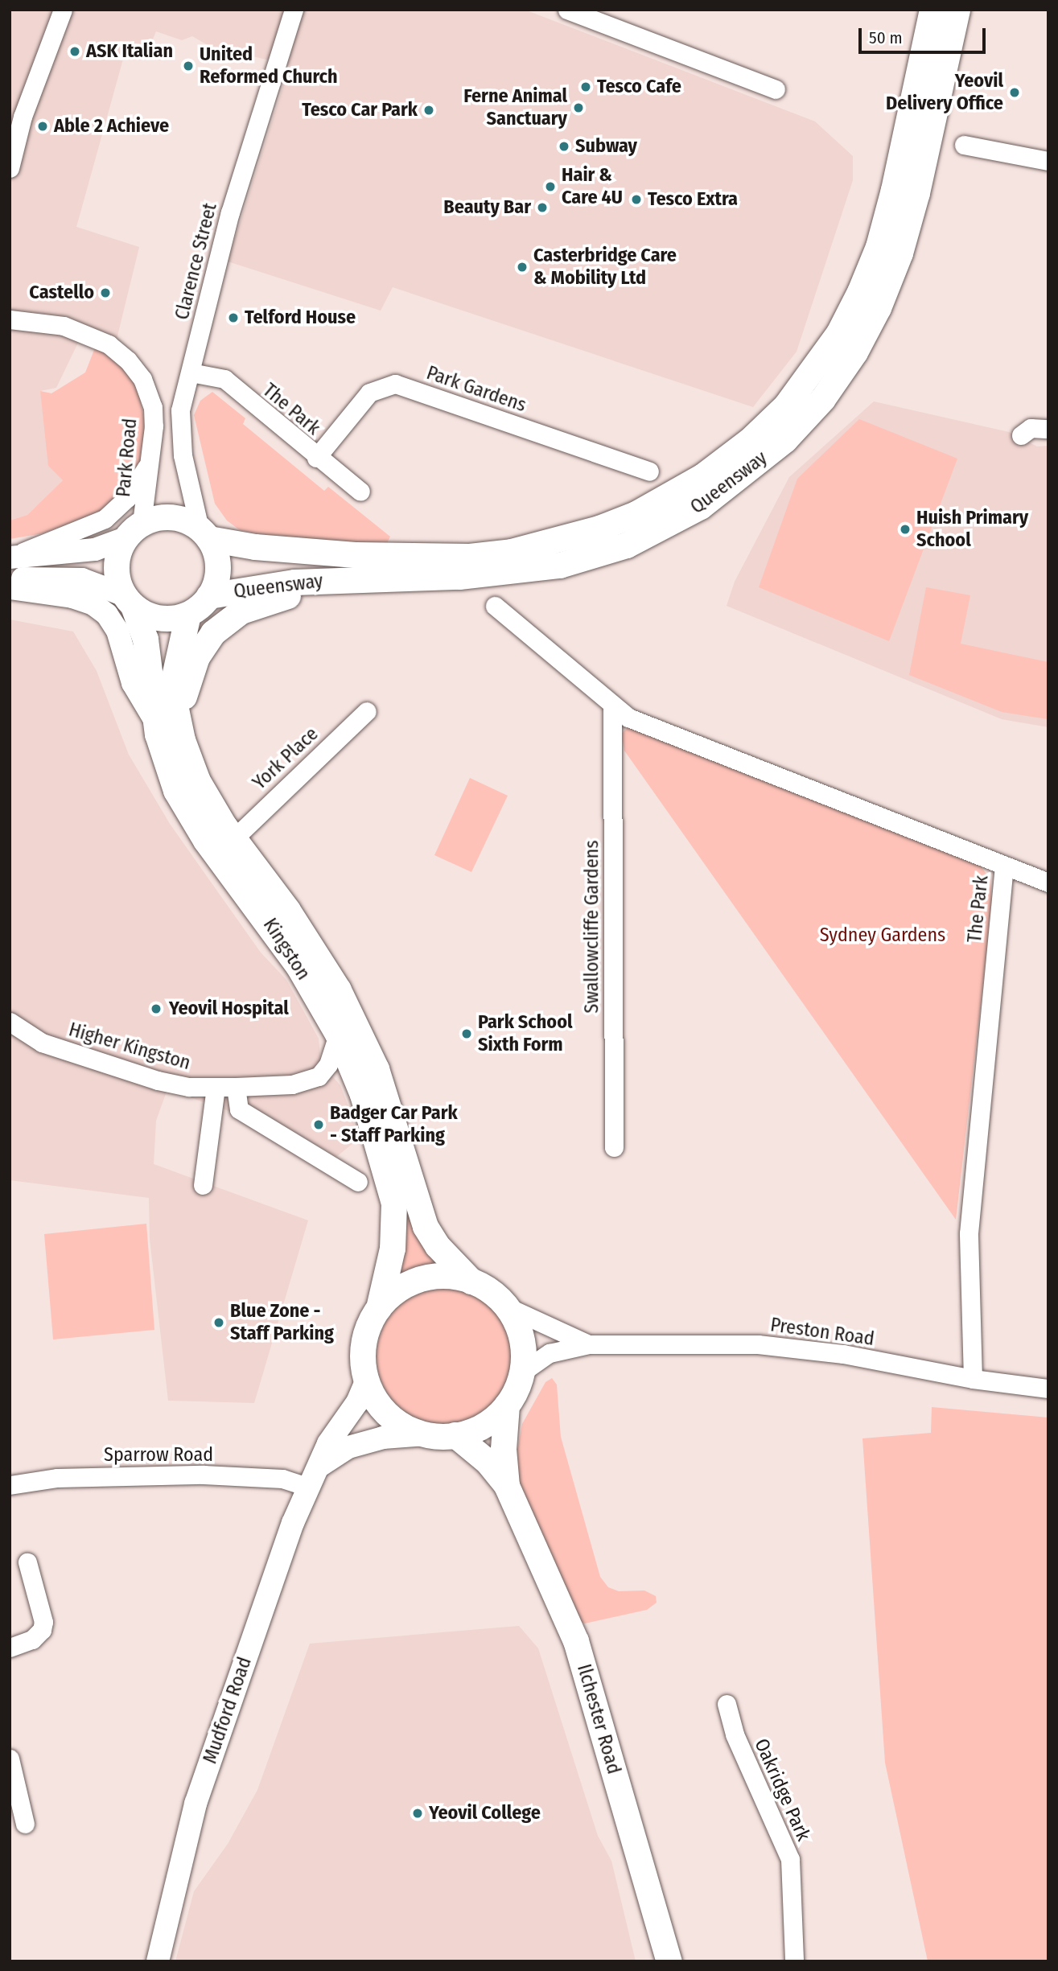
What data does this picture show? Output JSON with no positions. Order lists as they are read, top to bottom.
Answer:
{
  "streets": {
    "highway": ["Queensway", "Kingston", "Ilchester Road"],
    "main road": ["Mudford Road"],
    "street": [
      "Clarence Street",
      "Park Gardens",
      "The Park",
      "Park Road",
      "York Place",
      "Swallowcliffe Gardens",
      "Higher Kingston",
      "Preston Road",
      "Sparrow Road",
      "Oakridge Park"
    ]
  },
  "crossings": [
    ["Clarence Street", "The Park"],
    ["Clarence Street", "Park Road"],
    ["Clarence Street", "Queensway"],
    ["Clarence Street", "Kingston"],
    ["Park Gardens", "The Park"],
    ["The Park", "Swallowcliffe Gardens"],
    ["The Park", "Preston Road"],
    ["Park Road", "Queensway"],
    ["Park Road", "Kingston"],
    ["Queensway", "Kingston"],
    ["York Place", "Kingston"],
    ["Kingston", "Higher Kingston"],
    ["Kingston", "Preston Road"],
    ["Kingston", "Mudford Road"],
    ["Kingston", "Ilchester Road"],
    ["Preston Road", "Mudford Road"],
    ["Preston Road", "Ilchester Road"],
    ["Sparrow Road", "Mudford Road"],
    ["Mudford Road", "Ilchester Road"]
  ],
  "parks": ["Sydney Gardens"],
  "places": [
    "ASK Italian",
    "United Reformed Church",
    "Tesco Cafe",
    "Yeovil Delivery Office",
    "Ferne Animal Sanctuary",
    "Tesco Car Park",
    "Able 2 Achieve",
    "Subway",
    "Hair & Care 4U",
    "Tesco Extra",
    "Beauty Bar",
    "Casterbridge Care & Mobility Ltd",
    "Castello",
    "Telford House",
    "Huish Primary School",
    "Yeovil Hospital",
    "Park School Sixth Form",
    "Badger Car Park - Staff Parking",
    "Blue Zone - Staff Parking",
    "Yeovil College"
  ],
  "scale_bar": "50 m"
}
